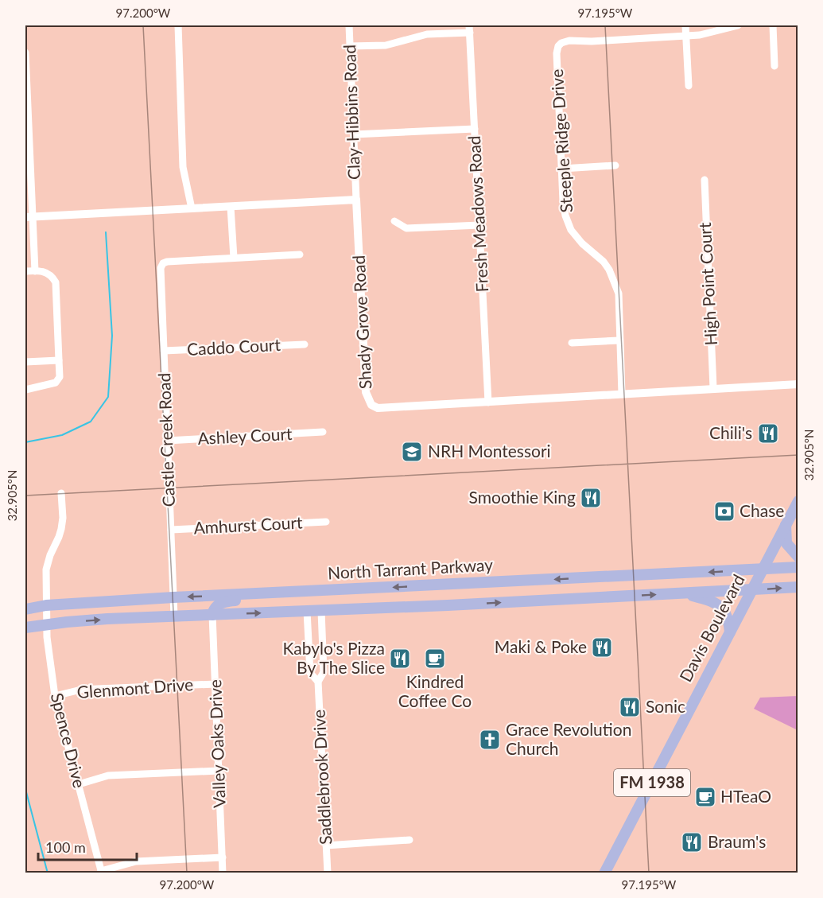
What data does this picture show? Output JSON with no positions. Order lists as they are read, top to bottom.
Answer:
{
  "streets": {
    "main road": ["North Tarrant Parkway", "Davis Boulevard", "FM 1938"],
    "street": [
      "Clay-Hibbins Road",
      "Steeple Ridge Drive",
      "Fresh Meadows Road",
      "High Point Court",
      "Shady Grove Road",
      "Caddo Court",
      "Ashley Court",
      "Castle Creek Road",
      "Amhurst Court",
      "Glenmont Drive",
      "Spence Drive",
      "Valley Oaks Drive",
      "Saddlebrook Drive"
    ]
  },
  "crossings": [
    ["Clay-Hibbins Road", "Shady Grove Road"],
    ["Steeple Ridge Drive", "Shady Grove Road"],
    ["Fresh Meadows Road", "Shady Grove Road"],
    ["High Point Court", "Shady Grove Road"],
    ["Caddo Court", "Castle Creek Road"],
    ["Ashley Court", "Castle Creek Road"],
    ["Castle Creek Road", "Amhurst Court"],
    ["Castle Creek Road", "North Tarrant Parkway"],
    ["North Tarrant Parkway", "Davis Boulevard"],
    ["North Tarrant Parkway", "Spence Drive"],
    ["Glenmont Drive", "Spence Drive"],
    ["Glenmont Drive", "Valley Oaks Drive"]
  ],
  "places": {
    "restaurant": [
      "Chili's",
      "Smoothie King",
      "Maki & Poke",
      "Kabylo's Pizza By The Slice",
      "Sonic",
      "Braum's"
    ],
    "school or university": ["NRH Montessori"],
    "bank": ["Chase"],
    "cafe": ["Kindred Coffee Co", "HTeaO"],
    "church": ["Grace Revolution Church"]
  },
  "scale_bar": "100 m",
  "coordinates": ["97.200°W", "97.195°W", "32.905°N"]
}
